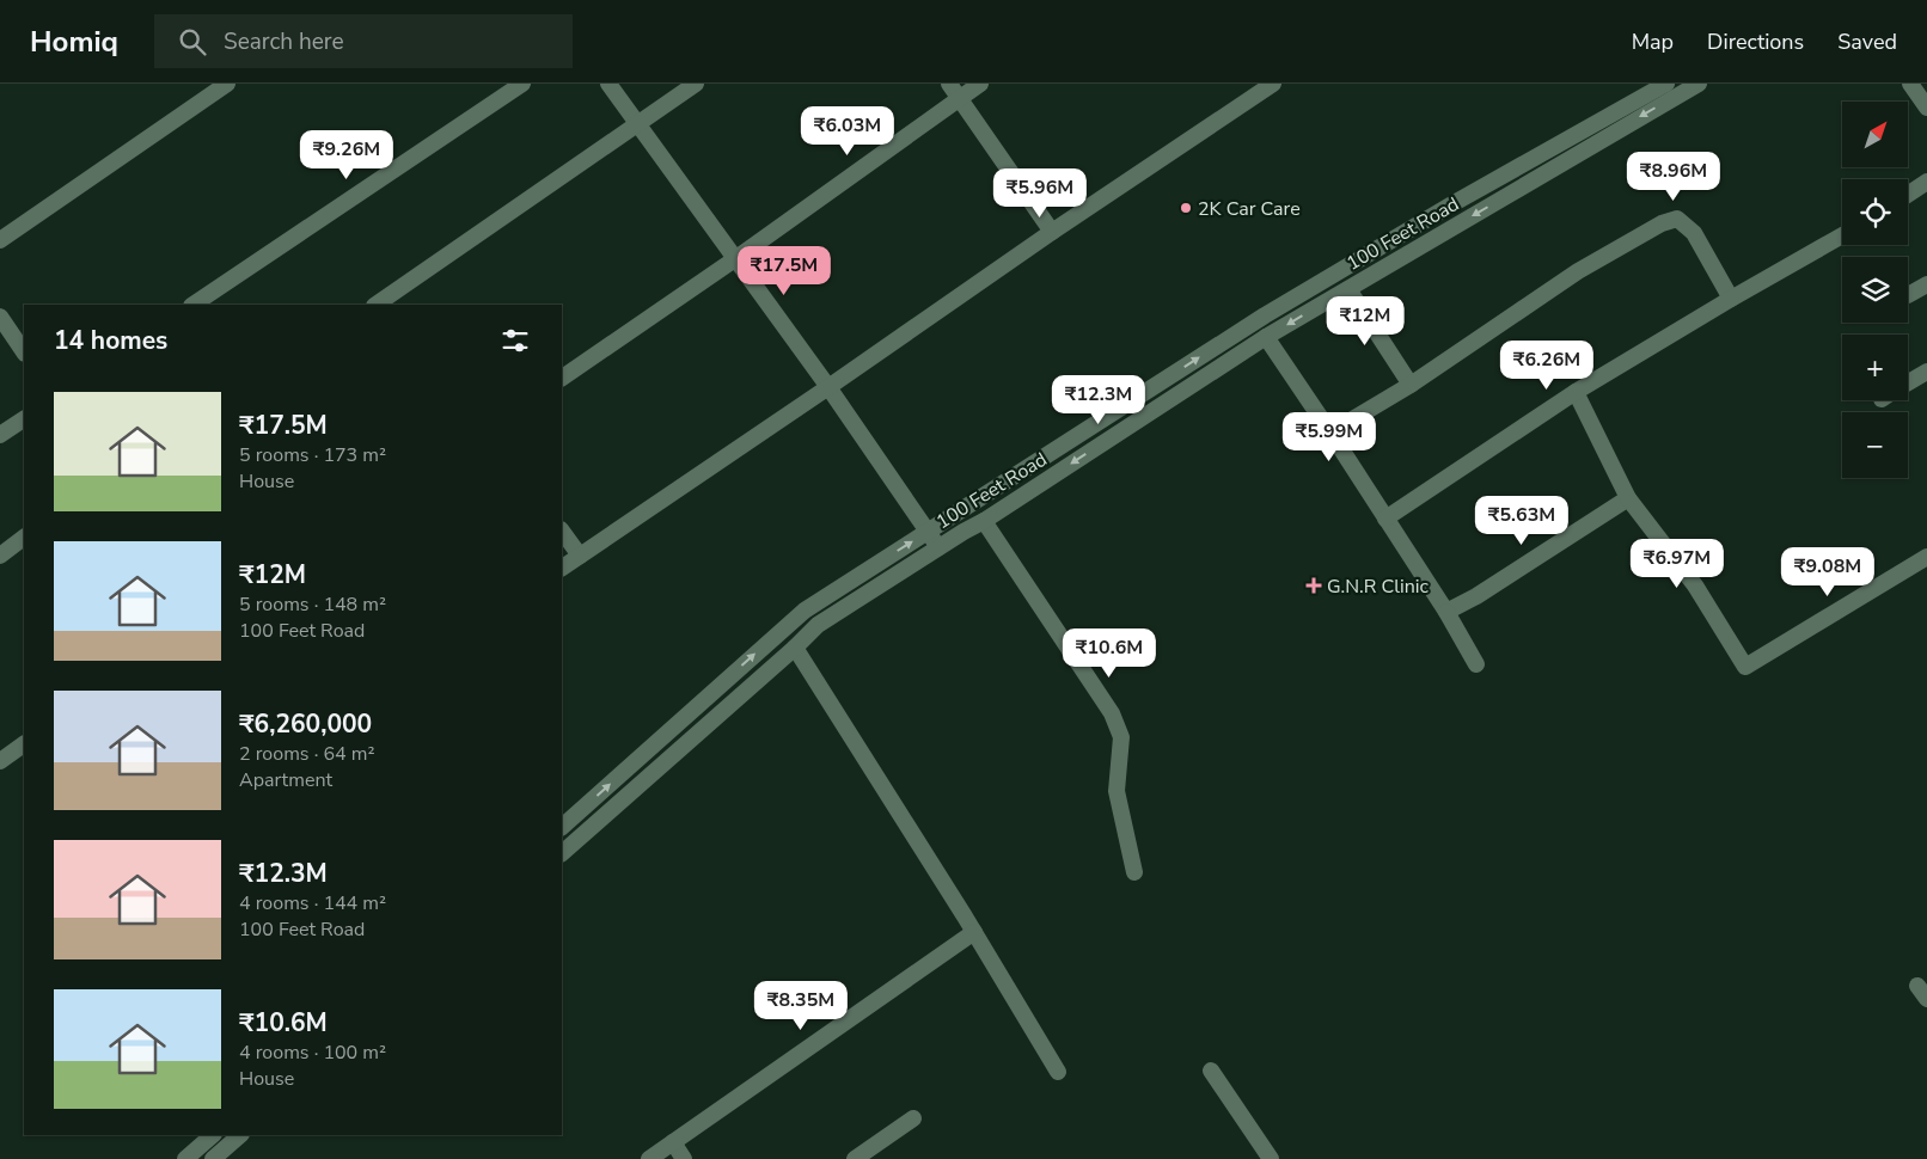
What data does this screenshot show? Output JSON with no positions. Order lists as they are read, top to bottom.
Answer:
{
  "streets": {
    "street": ["100 Feet Road"]
  },
  "places": {
    "other": ["2K Car Care"],
    "health": ["G.N.R Clinic"]
  },
  "north": "top right",
  "page": {
    "header": "Homiq",
    "search": "Search here",
    "nav": ["Map", "Directions", "Saved"],
    "map_buttons": ["+", "−"],
    "price": [
      "₹6.03M",
      "₹9.26M",
      "₹8.96M",
      "₹5.96M",
      "₹17.5M",
      "₹12M",
      "₹6.26M",
      "₹12.3M",
      "₹5.99M",
      "₹5.63M",
      "₹6.97M",
      "₹9.08M",
      "₹10.6M",
      "₹8.35M"
    ],
    "heading": "14 homes",
    "list": [
      {
        "name": "₹17.5M",
        "note": "5 rooms · 173 m² · House"
      },
      {
        "name": "₹12M",
        "note": "5 rooms · 148 m² · 100 Feet Road"
      },
      {
        "name": "₹6,260,000",
        "note": "2 rooms · 64 m² · Apartment"
      },
      {
        "name": "₹12.3M",
        "note": "4 rooms · 144 m² · 100 Feet Road"
      },
      {
        "name": "₹10.6M",
        "note": "4 rooms · 100 m² · House"
      }
    ]
  }
}
